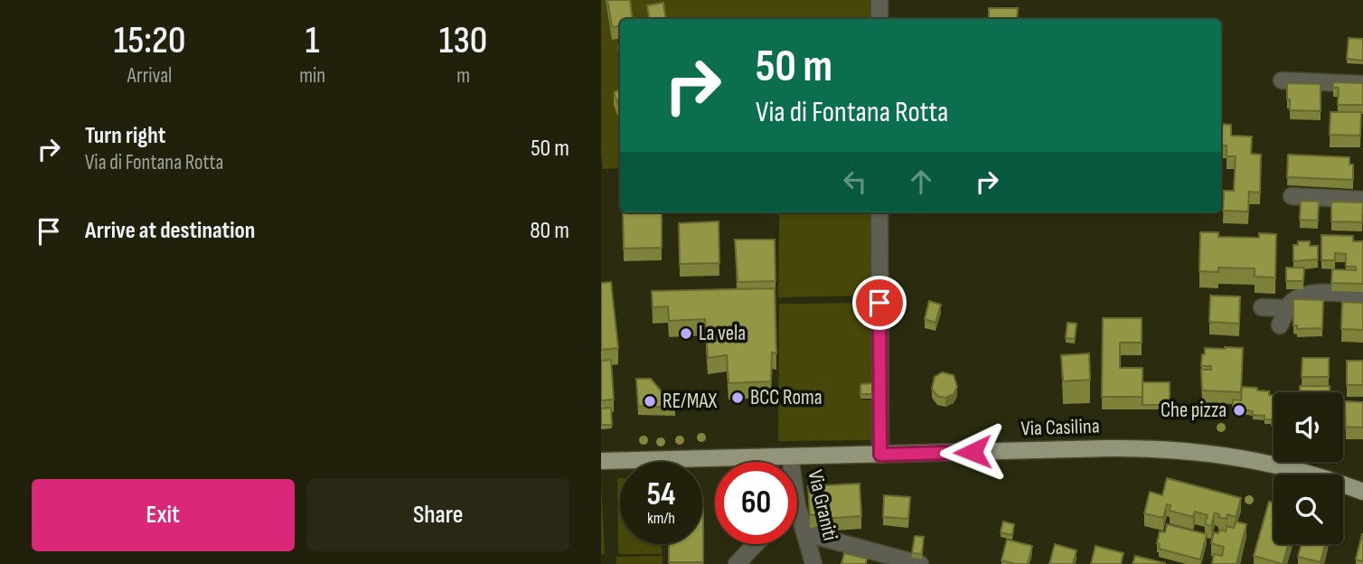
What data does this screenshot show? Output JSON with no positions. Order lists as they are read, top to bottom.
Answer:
{
  "streets": {
    "main road": ["Via Casilina"],
    "street": ["Via Graniti"]
  },
  "crossings": [
    ["Via Casilina", "Via Graniti"]
  ],
  "places": [
    "La vela",
    "BCC Roma",
    "RE/MAX",
    "Che pizza"
  ],
  "page": {
    "eta": [
      "15:20",
      "Arrival",
      "1",
      "min",
      "130",
      "m"
    ],
    "turn": ["50 m", "Via di Fontana Rotta"],
    "list": [
      {
        "name": "Turn right",
        "note": "Via di Fontana Rotta",
        "value": "50 m"
      },
      {
        "name": "Arrive at destination",
        "value": "80 m"
      }
    ],
    "speed": "54 km/h",
    "limit": "60",
    "buttons": ["Exit", "Share"]
  }
}
